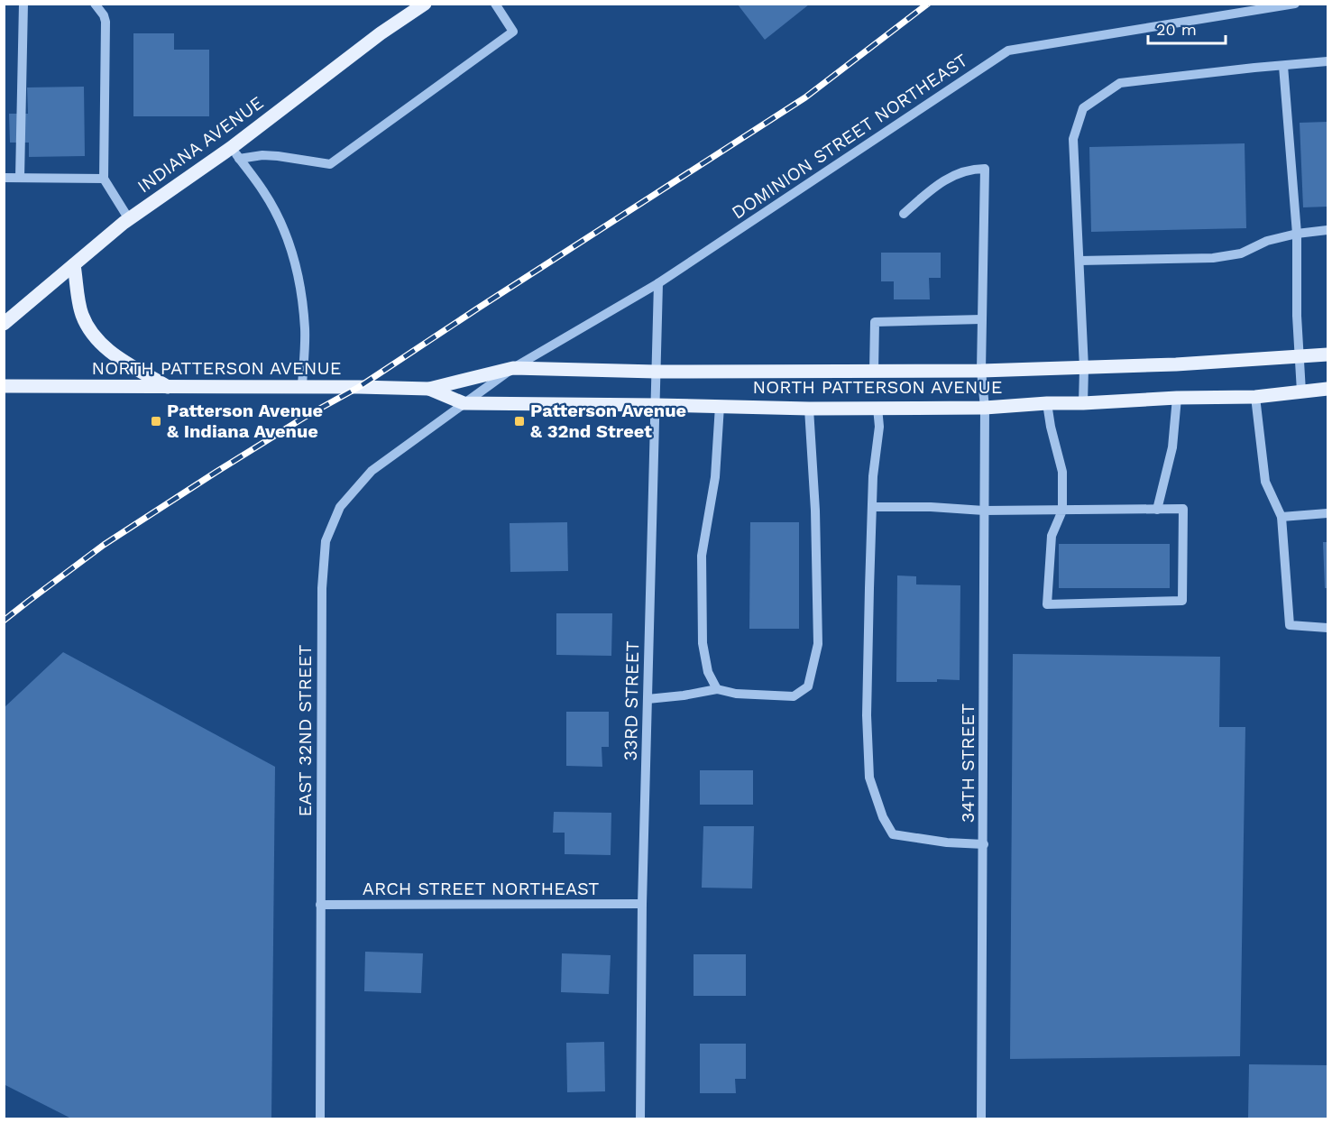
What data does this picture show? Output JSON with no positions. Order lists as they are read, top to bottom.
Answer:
{
  "streets": {
    "main road": ["INDIANA AVENUE", "NORTH PATTERSON AVENUE"],
    "street": [
      "DOMINION STREET NORTHEAST",
      "33RD STREET",
      "EAST 32ND STREET",
      "34TH STREET",
      "ARCH STREET NORTHEAST"
    ]
  },
  "crossings": [
    ["DOMINION STREET NORTHEAST", "NORTH PATTERSON AVENUE"],
    ["DOMINION STREET NORTHEAST", "33RD STREET"],
    ["DOMINION STREET NORTHEAST", "EAST 32ND STREET"],
    ["NORTH PATTERSON AVENUE", "33RD STREET"],
    ["NORTH PATTERSON AVENUE", "EAST 32ND STREET"],
    ["NORTH PATTERSON AVENUE", "34TH STREET"],
    ["33RD STREET", "ARCH STREET NORTHEAST"],
    ["EAST 32ND STREET", "ARCH STREET NORTHEAST"]
  ],
  "places": {
    "transit": ["Patterson Avenue & Indiana Avenue", "Patterson Avenue & 32nd Street"]
  },
  "scale_bar": "20 m"
}
